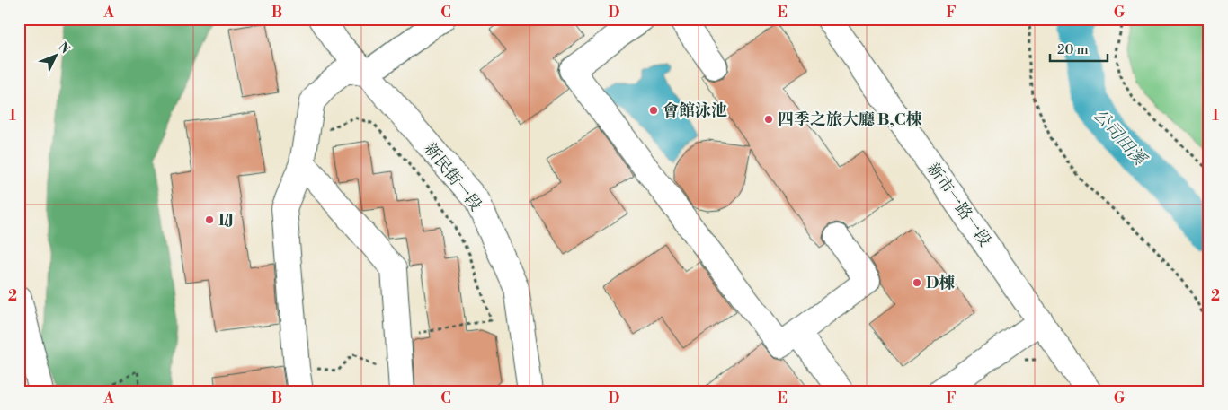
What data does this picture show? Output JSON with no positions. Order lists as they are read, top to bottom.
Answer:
{
  "streets": {
    "street": ["新民街一段", "新市一路一段"]
  },
  "water": ["公司田溪"],
  "places": [
    "會館泳池",
    "四季之旅大廳 B,C棟",
    "I/J",
    "D棟"
  ],
  "scale_bar": "20 m",
  "north": "top right",
  "grid": {
    "columns": [
      "A",
      "B",
      "C",
      "D",
      "E",
      "F",
      "G"
    ],
    "rows": ["1", "2"]
  }
}
